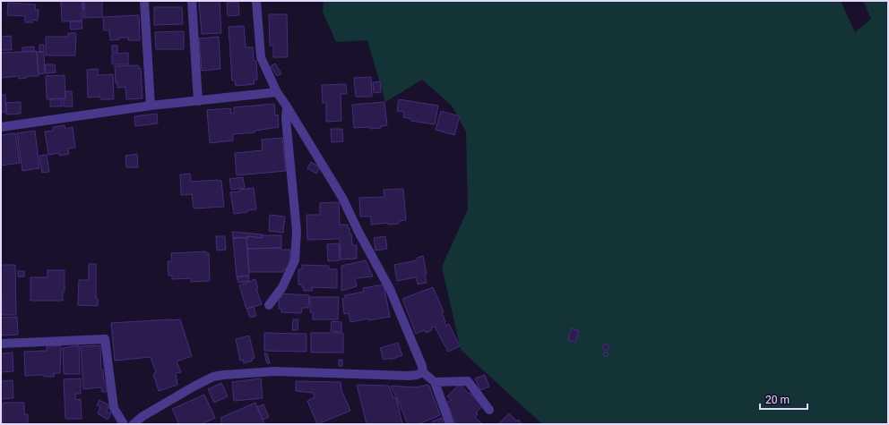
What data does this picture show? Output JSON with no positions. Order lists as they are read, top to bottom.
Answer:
{
  "scale_bar": "20 m"
}
